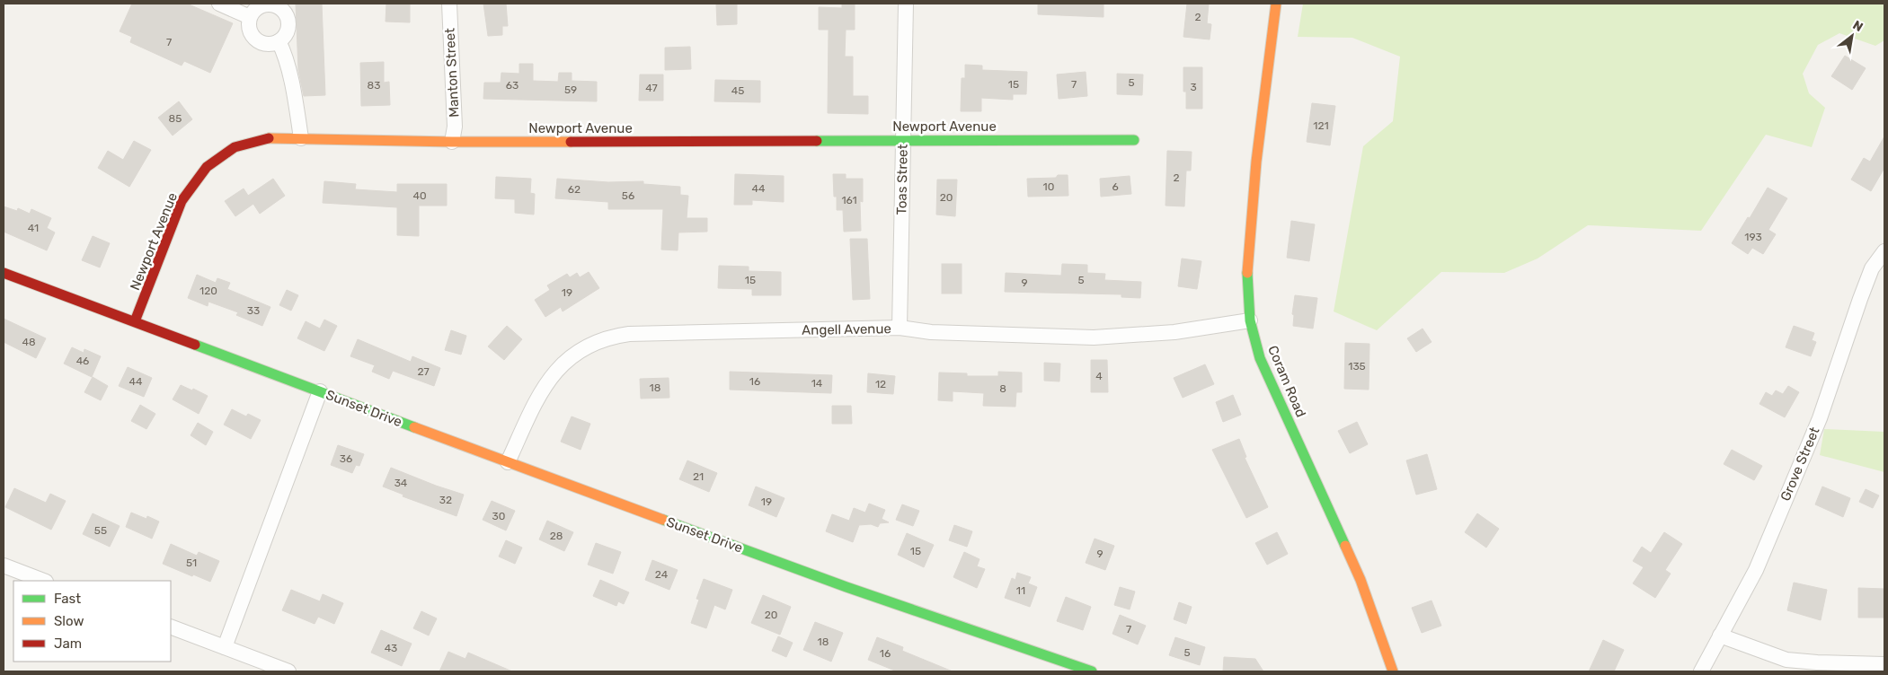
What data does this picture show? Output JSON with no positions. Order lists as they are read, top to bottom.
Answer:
{
  "streets": {
    "street": [
      "Manton Street",
      "Newport Avenue",
      "Toas Street",
      "Angell Avenue",
      "Coram Road",
      "Sunset Drive",
      "Grove Street"
    ]
  },
  "crossings": [
    ["Manton Street", "Newport Avenue"],
    ["Newport Avenue", "Toas Street"],
    ["Newport Avenue", "Sunset Drive"],
    ["Toas Street", "Angell Avenue"],
    ["Angell Avenue", "Coram Road"],
    ["Angell Avenue", "Sunset Drive"]
  ],
  "house_numbers": [
    "2",
    "7",
    "5",
    "15",
    "7",
    "83",
    "63",
    "3",
    "47",
    "59",
    "45",
    "85",
    "121",
    "2",
    "10",
    "6",
    "44",
    "62",
    "40",
    "56",
    "20",
    "161",
    "41",
    "193",
    "15",
    "5",
    "9",
    "120",
    "19",
    "33",
    "48",
    "46",
    "135",
    "27",
    "4",
    "44",
    "16",
    "14",
    "12",
    "18",
    "8",
    "36",
    "21",
    "34",
    "32",
    "19",
    "30",
    "55",
    "28",
    "15",
    "9",
    "51",
    "24",
    "11",
    "20",
    "7",
    "18",
    "43",
    "5",
    "16"
  ],
  "legend": ["Fast", "Slow", "Jam"],
  "north": "top right"
}
